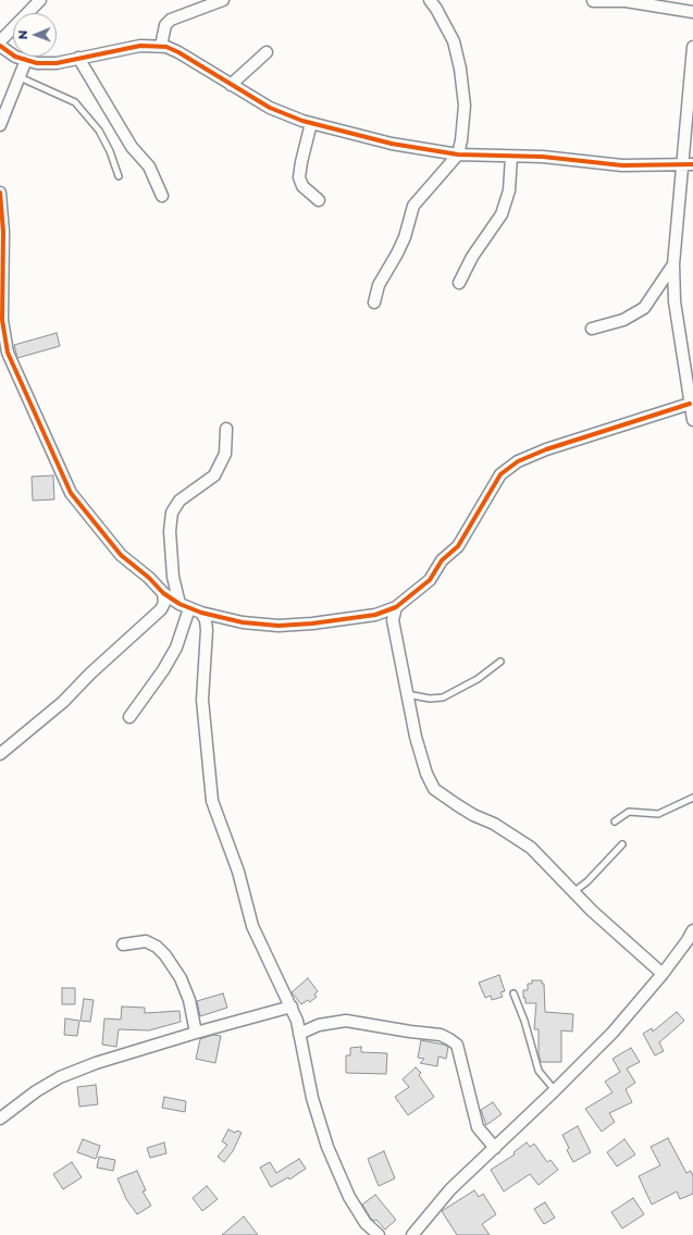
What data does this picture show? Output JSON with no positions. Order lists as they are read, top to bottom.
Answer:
{
  "north": "left"
}
